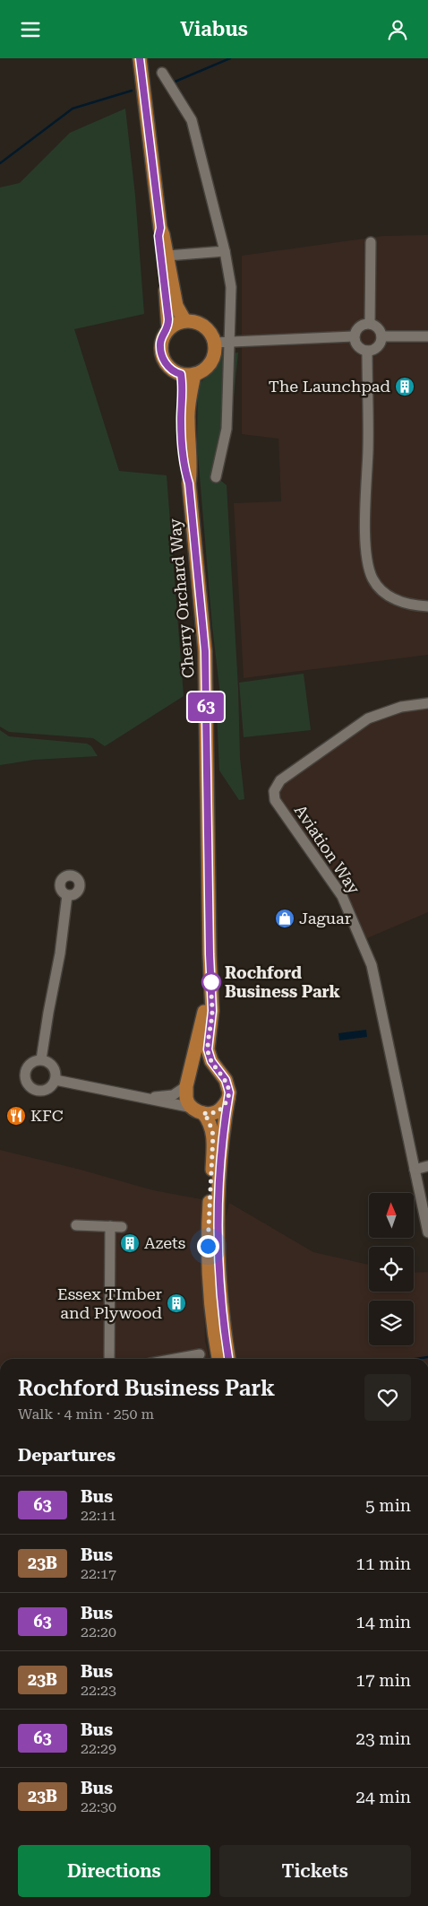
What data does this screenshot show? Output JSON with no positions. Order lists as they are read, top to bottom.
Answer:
{
  "streets": {
    "main road": ["Cherry Orchard Way"],
    "street": ["Aviation Way"]
  },
  "places": {
    "building": ["The Launchpad", "Azets", "Essex TImber and Plywood"],
    "shop": ["Jaguar"],
    "other": ["Rochford Business Park"],
    "restaurant": ["KFC"]
  },
  "lines": ["bus line 63"],
  "north": "top",
  "page": {
    "header": "Viabus",
    "on_map": "63",
    "heading": [
      ["Rochford Business Park", "Walk · 4 min · 250 m"],
      "Departures"
    ],
    "list": [
      {
        "mark": "63",
        "name": "Bus",
        "note": "22:11",
        "value": "5 min"
      },
      {
        "mark": "23B",
        "name": "Bus",
        "note": "22:17",
        "value": "11 min"
      },
      {
        "mark": "63",
        "name": "Bus",
        "note": "22:20",
        "value": "14 min"
      },
      {
        "mark": "23B",
        "name": "Bus",
        "note": "22:23",
        "value": "17 min"
      },
      {
        "mark": "63",
        "name": "Bus",
        "note": "22:29",
        "value": "23 min"
      },
      {
        "mark": "23B",
        "name": "Bus",
        "note": "22:30",
        "value": "24 min"
      }
    ],
    "buttons": ["Directions", "Tickets"]
  }
}
